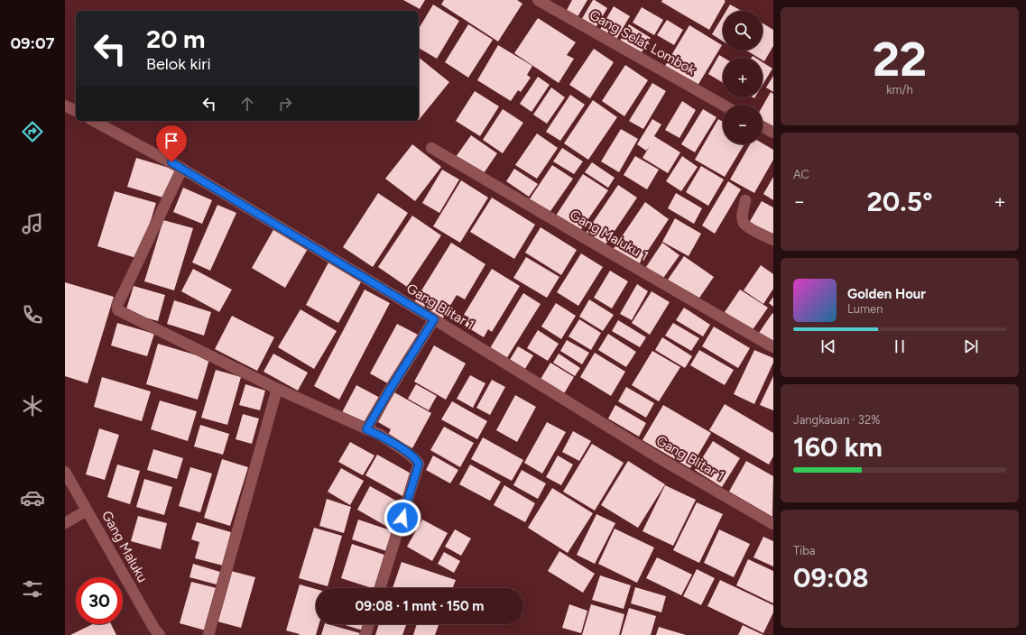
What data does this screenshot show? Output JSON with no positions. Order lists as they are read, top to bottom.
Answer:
{
  "streets": {
    "street": [
      "Gang Selat Lombok",
      "Gang Maluku 1",
      "Gang Blitar 1",
      "Gang Maluku"
    ]
  },
  "page": {
    "tabs": "09:07",
    "tile": [
      ["22", "km/h"],
      "AC",
      ["Jangkauan · 32%", "160 km"],
      ["Tiba", "09:08"]
    ],
    "map_buttons": ["+", "−"],
    "turn": ["20 m", "Belok kiri"],
    "heat": ["−", "20.5°", "+"],
    "song": ["Golden Hour", "Lumen"],
    "limit": "30",
    "trip": "09:08 · 1 mnt · 150 m"
  }
}
